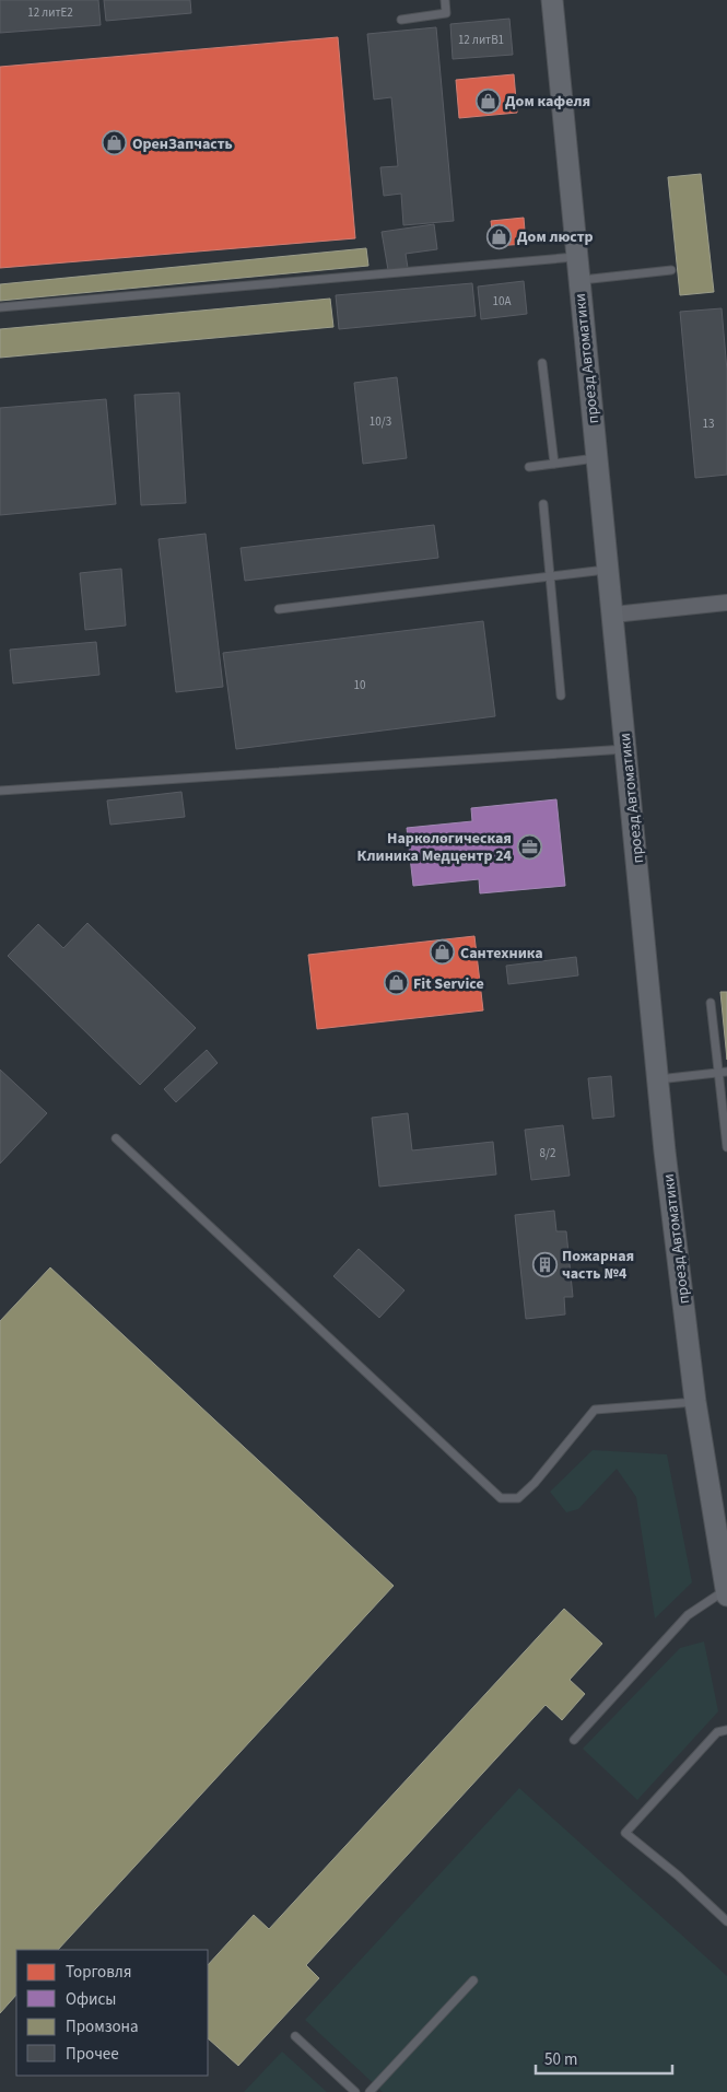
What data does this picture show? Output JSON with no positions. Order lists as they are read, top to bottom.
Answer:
{
  "streets": {
    "main road": ["проезд Автоматики"]
  },
  "places": {
    "shop": [
      "Дом кафеля",
      "ОренЗапчасть",
      "Дом люстр",
      "Сантехника",
      "Fit Service"
    ],
    "office": ["Наркологическая Клиника Медцентр 24"],
    "building": ["Пожарная часть №4"]
  },
  "house_numbers": [
    "12 литЕ2",
    "12 литВ1",
    "10А",
    "10/3",
    "13",
    "10",
    "8/2"
  ],
  "legend": [
    "Торговля",
    "Офисы",
    "Промзона",
    "Прочее"
  ],
  "scale_bar": "50 m"
}
